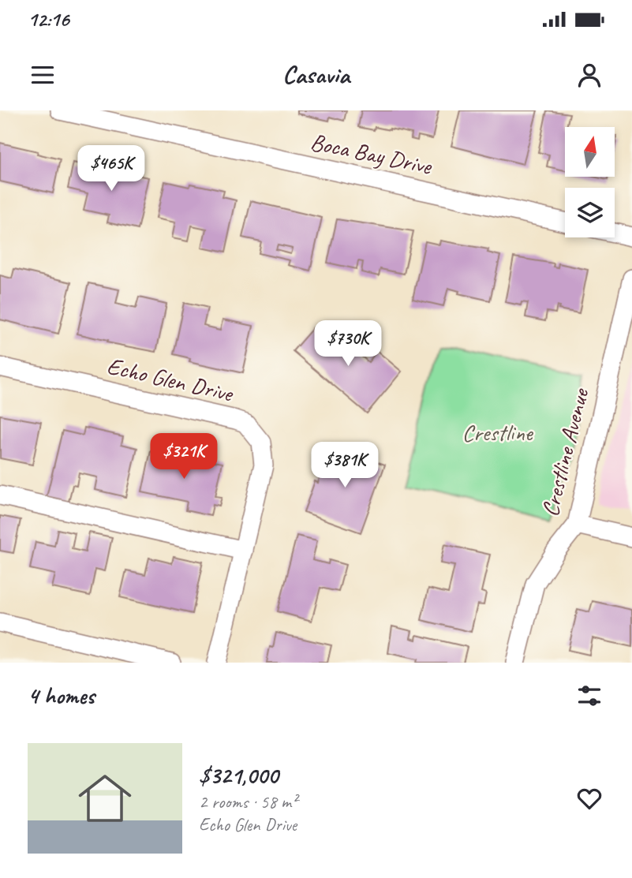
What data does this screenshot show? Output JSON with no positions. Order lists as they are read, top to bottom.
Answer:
{
  "streets": {
    "street": ["Boca Bay Drive", "Echo Glen Drive", "Crestline Avenue"]
  },
  "parks": ["Crestline"],
  "north": "top",
  "page": {
    "status": "12:16",
    "header": "Casavia",
    "price": [
      "$465K",
      "$730K",
      "$321K",
      "$381K"
    ],
    "heading": "4 homes",
    "list": [
      {
        "name": "$321,000",
        "note": "2 rooms · 58 m² · Echo Glen Drive"
      }
    ]
  }
}
